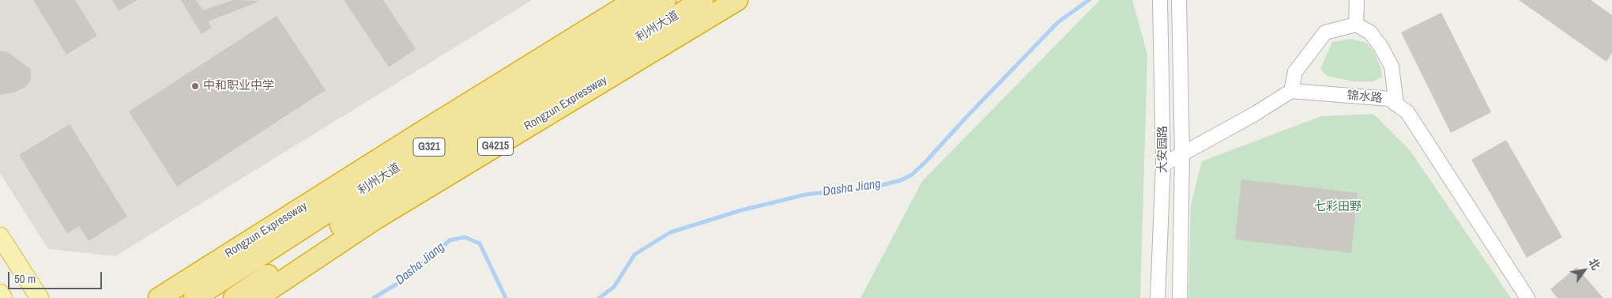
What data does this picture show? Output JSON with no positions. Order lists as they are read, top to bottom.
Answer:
{
  "streets": {
    "highway": [
      "利州大道",
      "Rongzun Expressway",
      "G4215",
      "G321"
    ],
    "street": ["锦水路", "大安园路"]
  },
  "water": ["Dasha Jiang"],
  "parks": ["七彩田野"],
  "places": ["中和职业中学"],
  "scale_bar": "50 m",
  "north": "top right"
}
